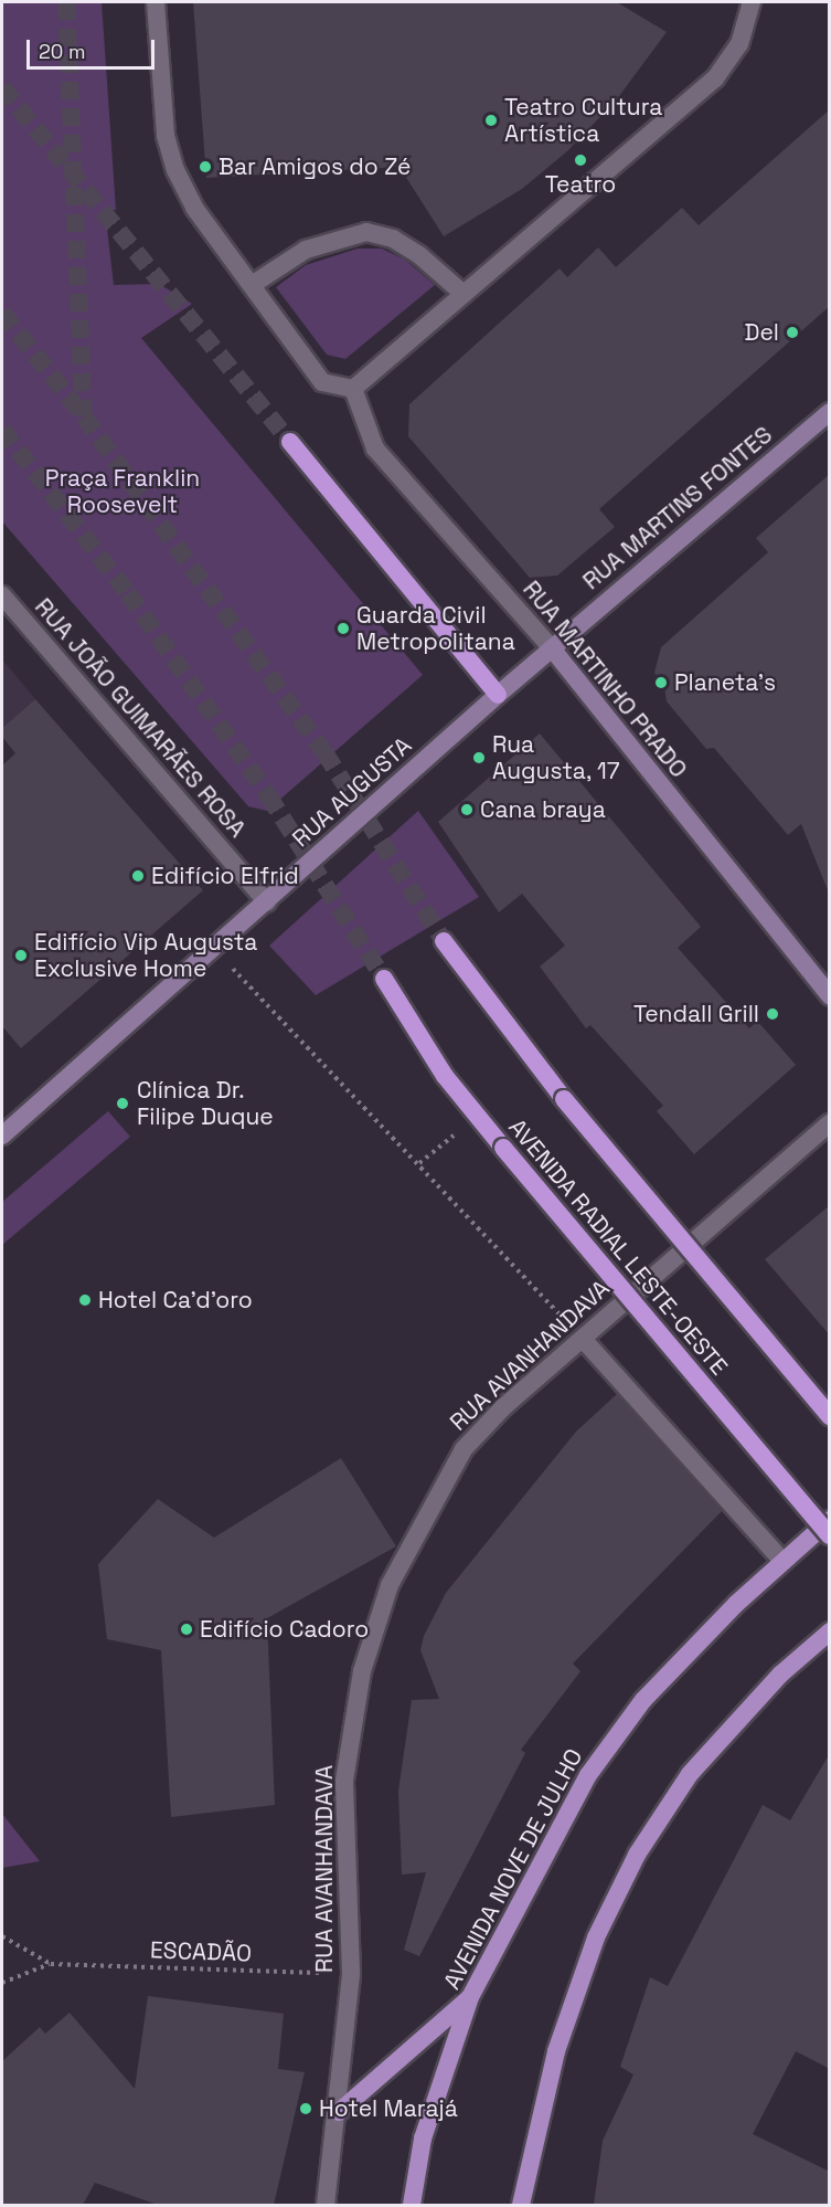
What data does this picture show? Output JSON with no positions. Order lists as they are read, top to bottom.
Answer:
{
  "streets": {
    "highway": ["AVENIDA RADIAL LESTE-OESTE"],
    "main road": [
      "RUA MARTINS FONTES",
      "RUA MARTINHO PRADO",
      "RUA AUGUSTA",
      "AVENIDA NOVE DE JULHO"
    ],
    "street": ["RUA JOÃO GUIMARÃES ROSA", "RUA AVANHANDAVA"],
    "path": ["ESCADÃO"]
  },
  "crossings": [
    ["RUA MARTINS FONTES", "RUA MARTINHO PRADO"],
    ["RUA MARTINS FONTES", "RUA AUGUSTA"],
    ["RUA JOÃO GUIMARÃES ROSA", "RUA AUGUSTA"],
    ["RUA AVANHANDAVA", "ESCADÃO"]
  ],
  "parks": ["Praça Franklin Roosevelt"],
  "places": [
    "Teatro Cultura Artística",
    "Teatro",
    "Bar Amigos do Zé",
    "Del",
    "Guarda Civil Metropolitana",
    "Planeta's",
    "Rua Augusta, 17",
    "Cana braya",
    "Edifício Elfrid",
    "Edifício Vip Augusta Exclusive Home",
    "Tendall Grill",
    "Clínica Dr. Filipe Duque",
    "Hotel Ca'd'oro",
    "Edifício Cadoro",
    "Hotel Marajá"
  ],
  "scale_bar": "20 m"
}
